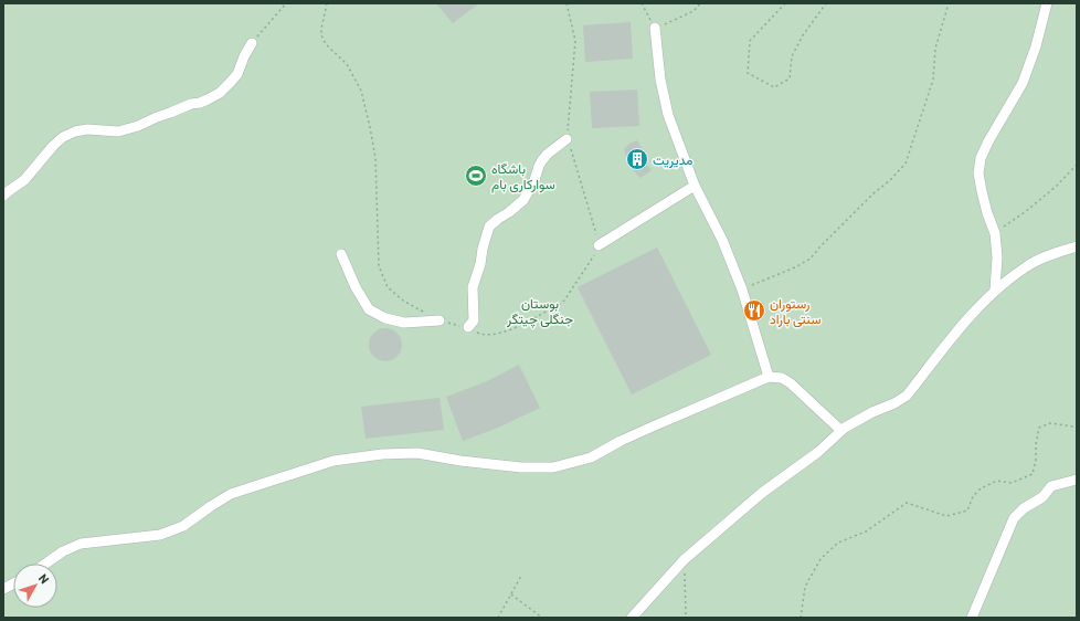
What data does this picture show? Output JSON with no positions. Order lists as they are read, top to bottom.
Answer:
{
  "parks": ["بوستان جنگلی چیتگر"],
  "places": {
    "building": ["مدیریت"],
    "sports": ["باشگاه سوارکاری بام"],
    "restaurant": ["رستوران سنتی باراد"]
  },
  "north": "top right"
}
